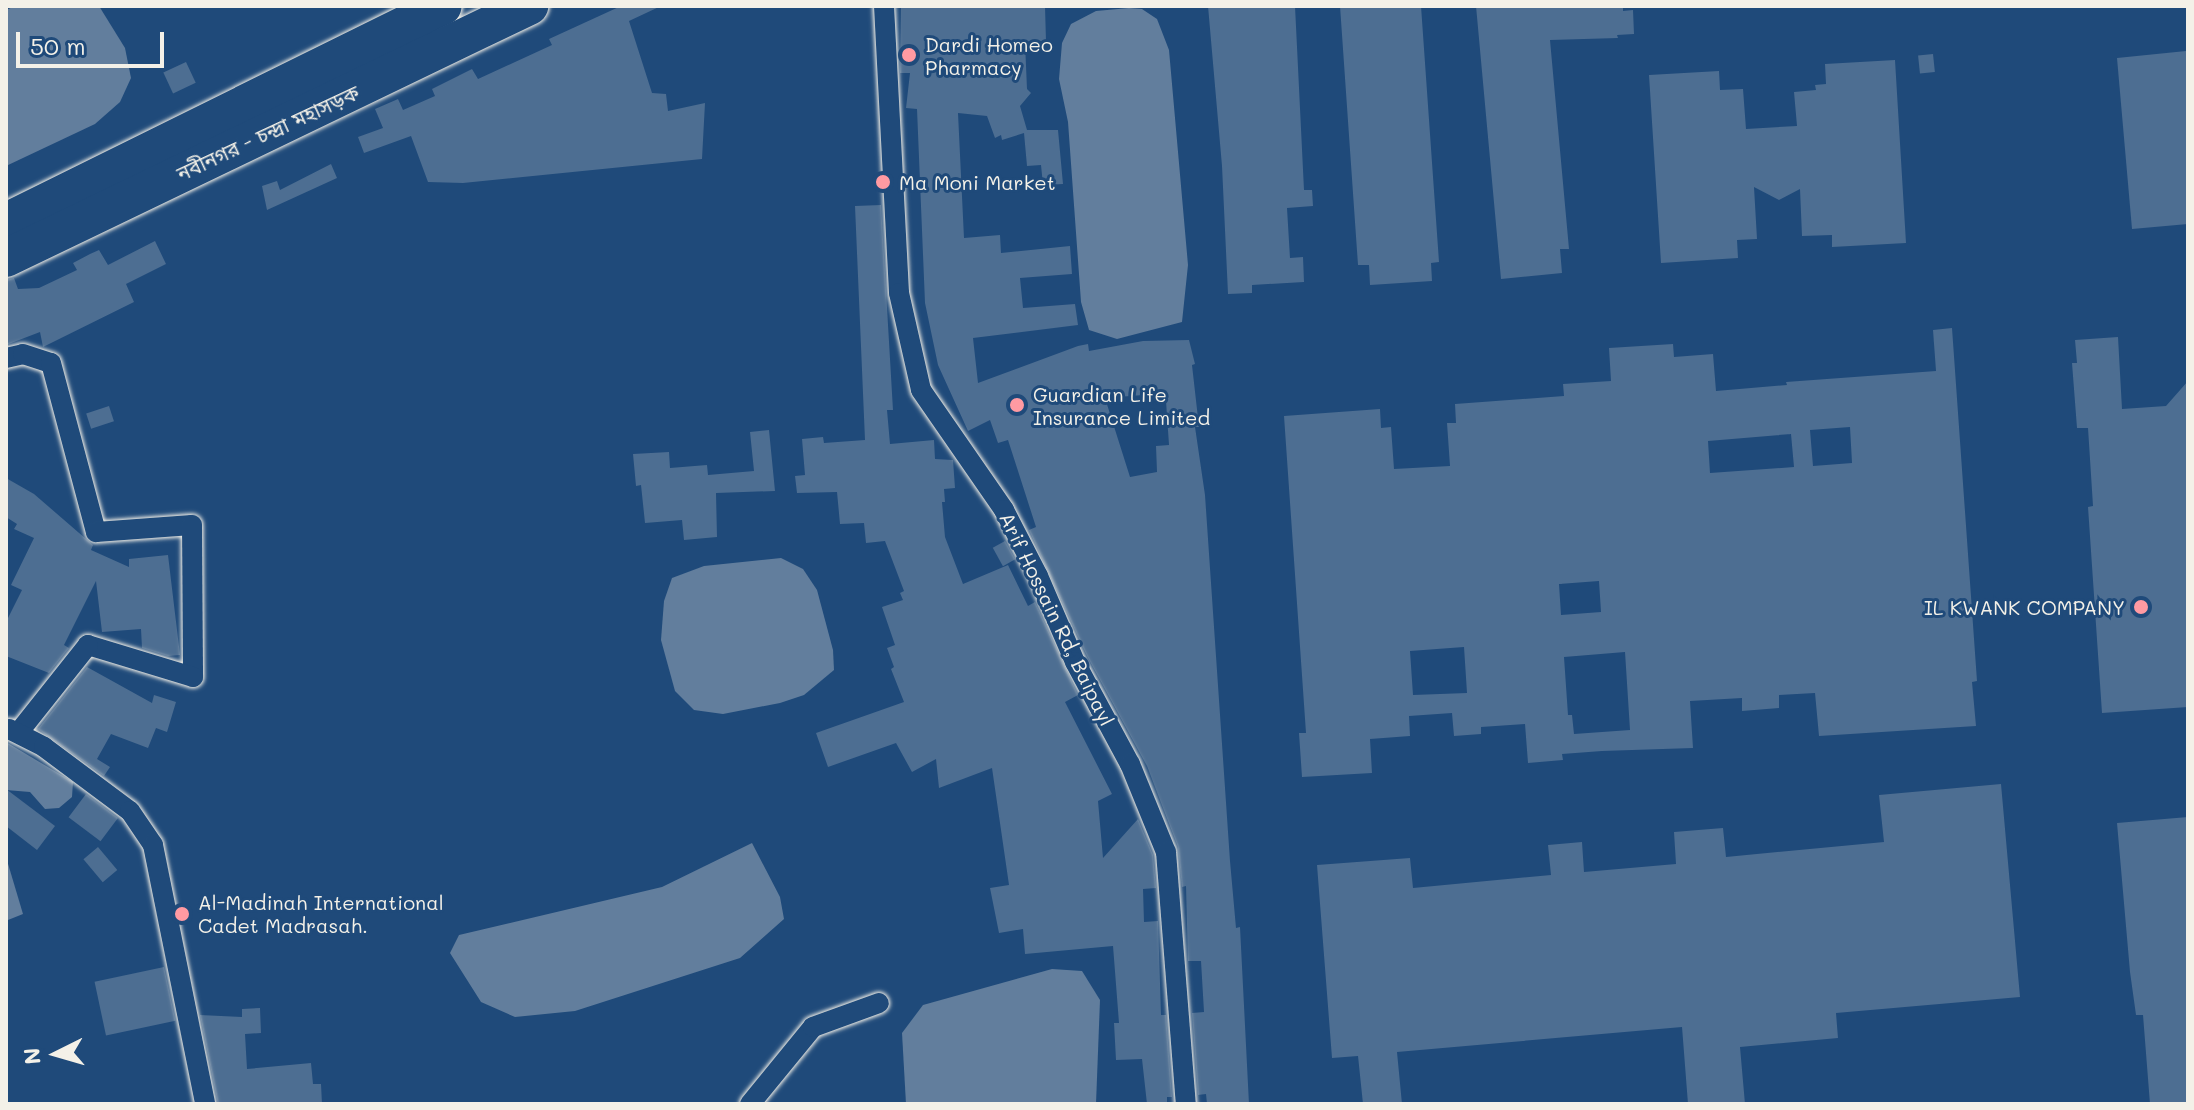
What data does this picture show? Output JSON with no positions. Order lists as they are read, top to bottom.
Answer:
{
  "streets": {
    "highway": ["নবীনগর - চন্দ্রা মহাসড়ক"],
    "street": ["Arif Hossain Rd, Baipayl"]
  },
  "places": [
    "Dardi Homeo Pharmacy",
    "Ma Moni Market",
    "Guardian Life Insurance Limited",
    "IL KWANK COMPANY",
    "Al-Madinah International Cadet Madrasah."
  ],
  "scale_bar": "50 m",
  "north": "left"
}
